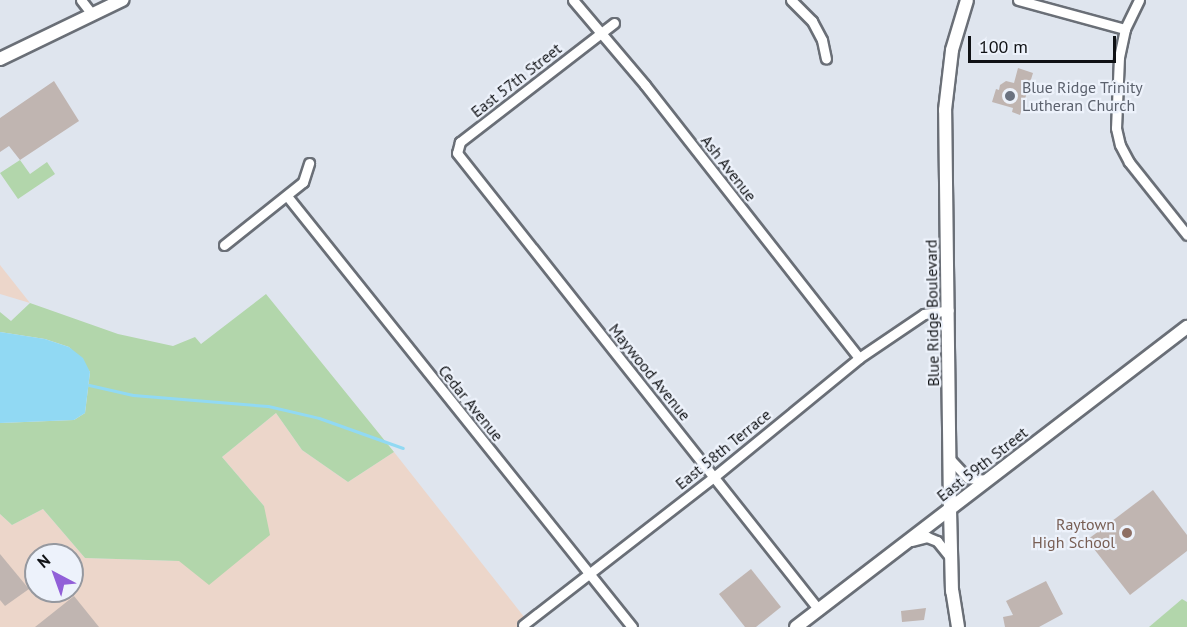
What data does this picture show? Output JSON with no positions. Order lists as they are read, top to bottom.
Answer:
{
  "streets": {
    "street": [
      "East 57th Street",
      "Ash Avenue",
      "Blue Ridge Boulevard",
      "Maywood Avenue",
      "Cedar Avenue",
      "East 58th Terrace",
      "East 59th Street"
    ]
  },
  "crossings": [
    ["East 57th Street", "Ash Avenue"],
    ["East 57th Street", "Maywood Avenue"],
    ["Ash Avenue", "East 58th Terrace"],
    ["Blue Ridge Boulevard", "East 58th Terrace"],
    ["Blue Ridge Boulevard", "East 59th Street"],
    ["Maywood Avenue", "East 58th Terrace"],
    ["Maywood Avenue", "East 59th Street"],
    ["Cedar Avenue", "East 58th Terrace"]
  ],
  "places": ["Blue Ridge Trinity Lutheran Church", "Raytown High School"],
  "scale_bar": "100 m",
  "north": "top left"
}
